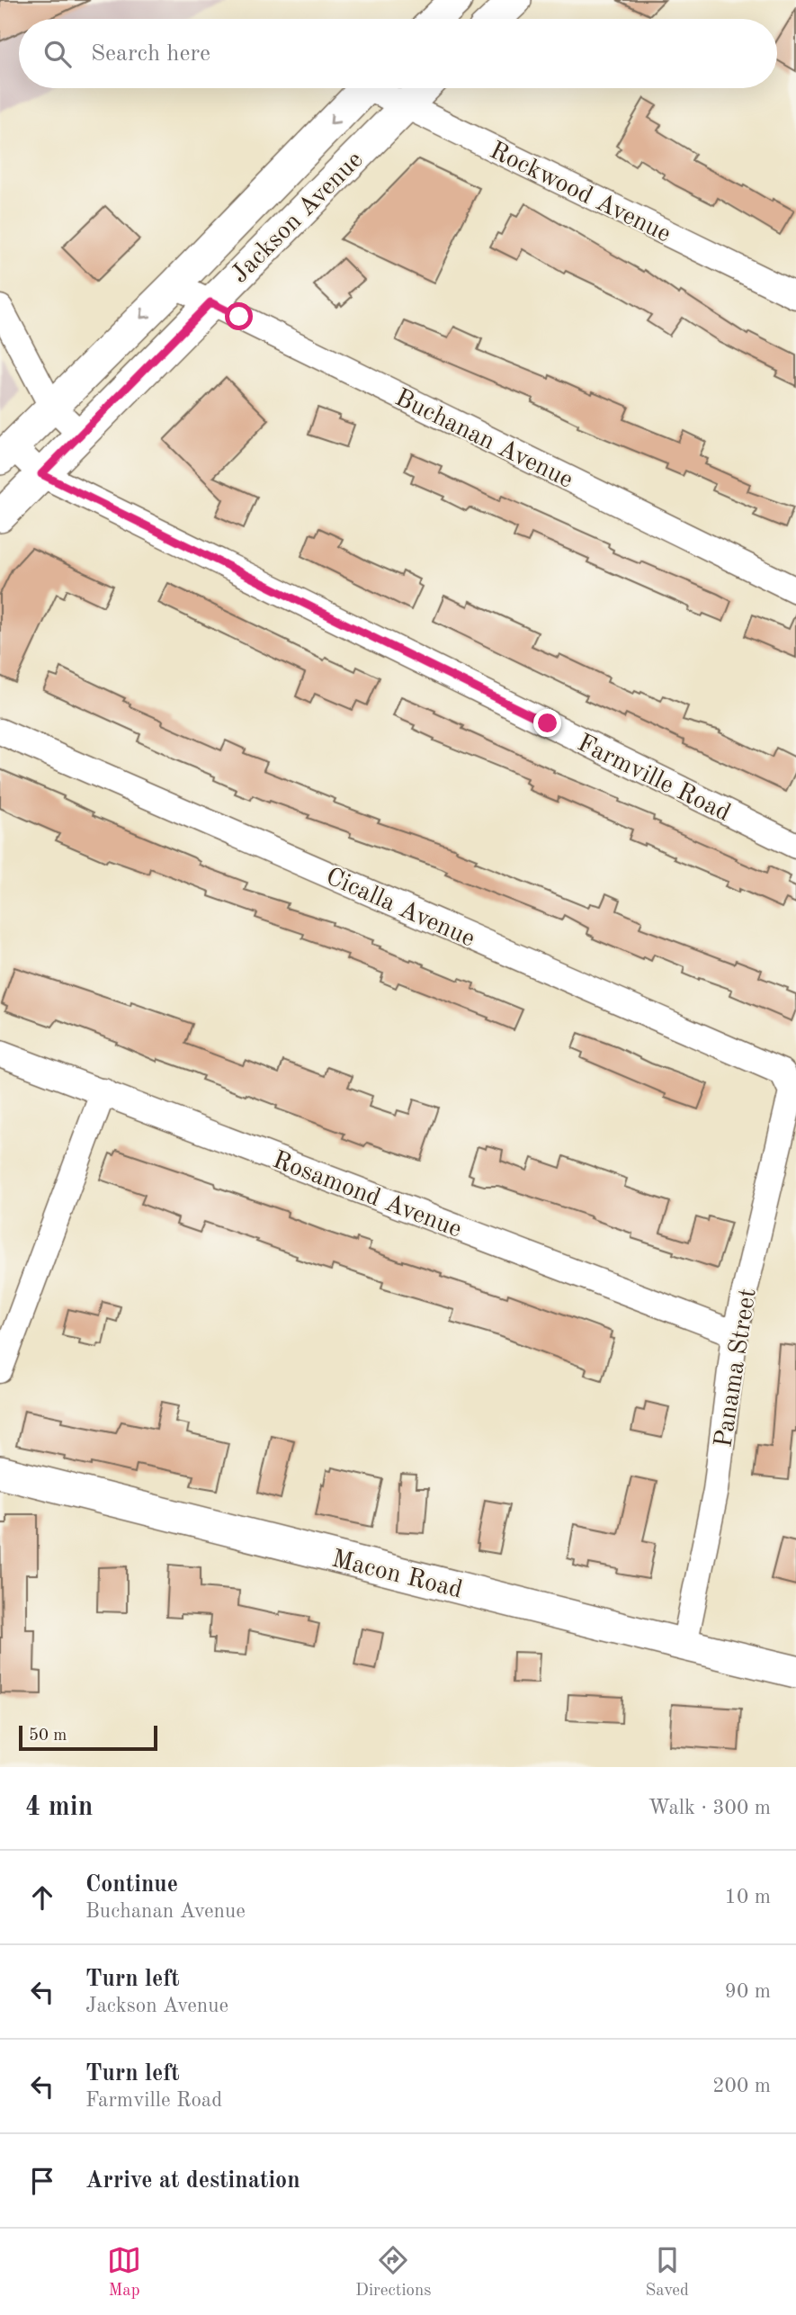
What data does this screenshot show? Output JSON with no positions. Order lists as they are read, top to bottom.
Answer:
{
  "streets": {
    "main road": ["Jackson Avenue", "Macon Road"],
    "street": [
      "Rockwood Avenue",
      "Buchanan Avenue",
      "Farmville Road",
      "Cicalla Avenue",
      "Rosamond Avenue",
      "Panama Street"
    ]
  },
  "crossings": [
    ["Rockwood Avenue", "Jackson Avenue"],
    ["Jackson Avenue", "Buchanan Avenue"],
    ["Jackson Avenue", "Farmville Road"],
    ["Cicalla Avenue", "Panama Street"],
    ["Rosamond Avenue", "Panama Street"],
    ["Panama Street", "Macon Road"]
  ],
  "scale_bar": "50 m",
  "page": {
    "search": "Search here",
    "scale": "50 m",
    "heading": ["4 min", "Walk · 300 m"],
    "list": [
      ["Continue", "Buchanan Avenue", "10 m"],
      ["Turn left", "Jackson Avenue", "90 m"],
      ["Turn left", "Farmville Road", "200 m"],
      "Arrive at destination"
    ],
    "nav": ["Map", "Directions", "Saved"]
  }
}
